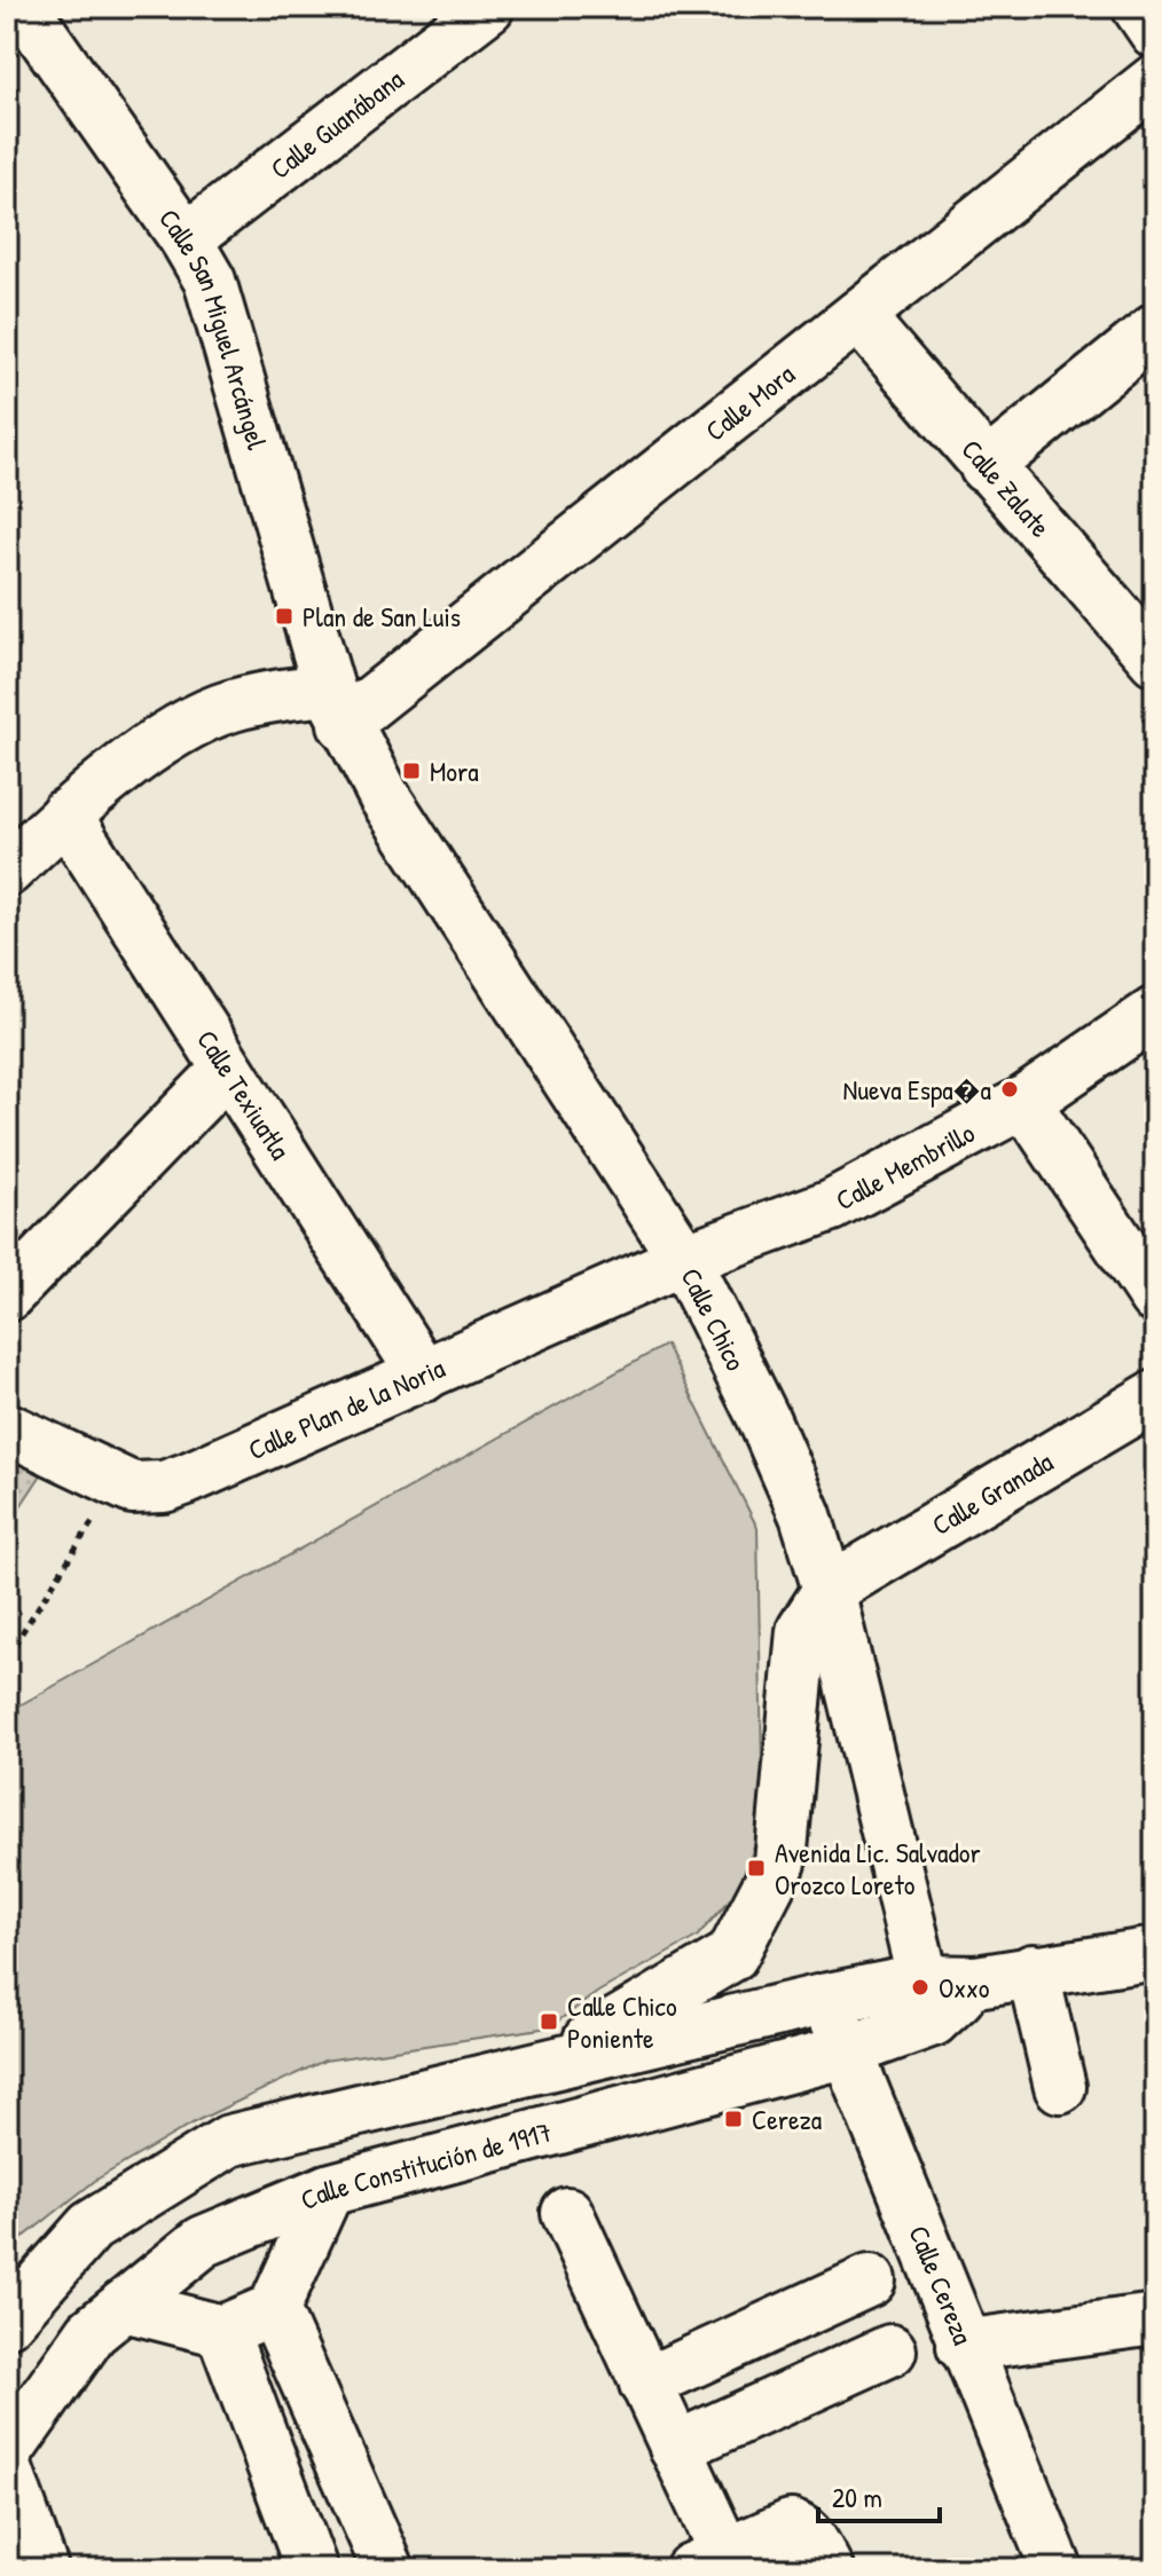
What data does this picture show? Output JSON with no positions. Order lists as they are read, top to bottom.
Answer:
{
  "streets": {
    "street": [
      "Calle Guanábana",
      "Calle San Miguel Arcángel",
      "Calle Mora",
      "Calle Zalate",
      "Calle Texiuatla",
      "Calle Membrillo",
      "Calle Chico",
      "Calle Plan de la Noria",
      "Calle Granada",
      "Calle Constitución de 1917",
      "Calle Cereza"
    ]
  },
  "crossings": [
    ["Calle Guanábana", "Calle San Miguel Arcángel"],
    ["Calle San Miguel Arcángel", "Calle Mora"],
    ["Calle San Miguel Arcángel", "Calle Chico"],
    ["Calle Mora", "Calle Zalate"],
    ["Calle Mora", "Calle Chico"],
    ["Calle Texiuatla", "Calle Plan de la Noria"],
    ["Calle Membrillo", "Calle Chico"],
    ["Calle Membrillo", "Calle Plan de la Noria"],
    ["Calle Chico", "Calle Plan de la Noria"],
    ["Calle Chico", "Calle Granada"],
    ["Calle Chico", "Calle Constitución de 1917"],
    ["Calle Constitución de 1917", "Calle Cereza"]
  ],
  "places": {
    "transit": [
      "Plan de San Luis",
      "Mora",
      "Avenida Lic. Salvador Orozco Loreto",
      "Calle Chico Poniente",
      "Cereza"
    ],
    "other": ["Nueva Espa�a", "Oxxo"]
  },
  "scale_bar": "20 m"
}
